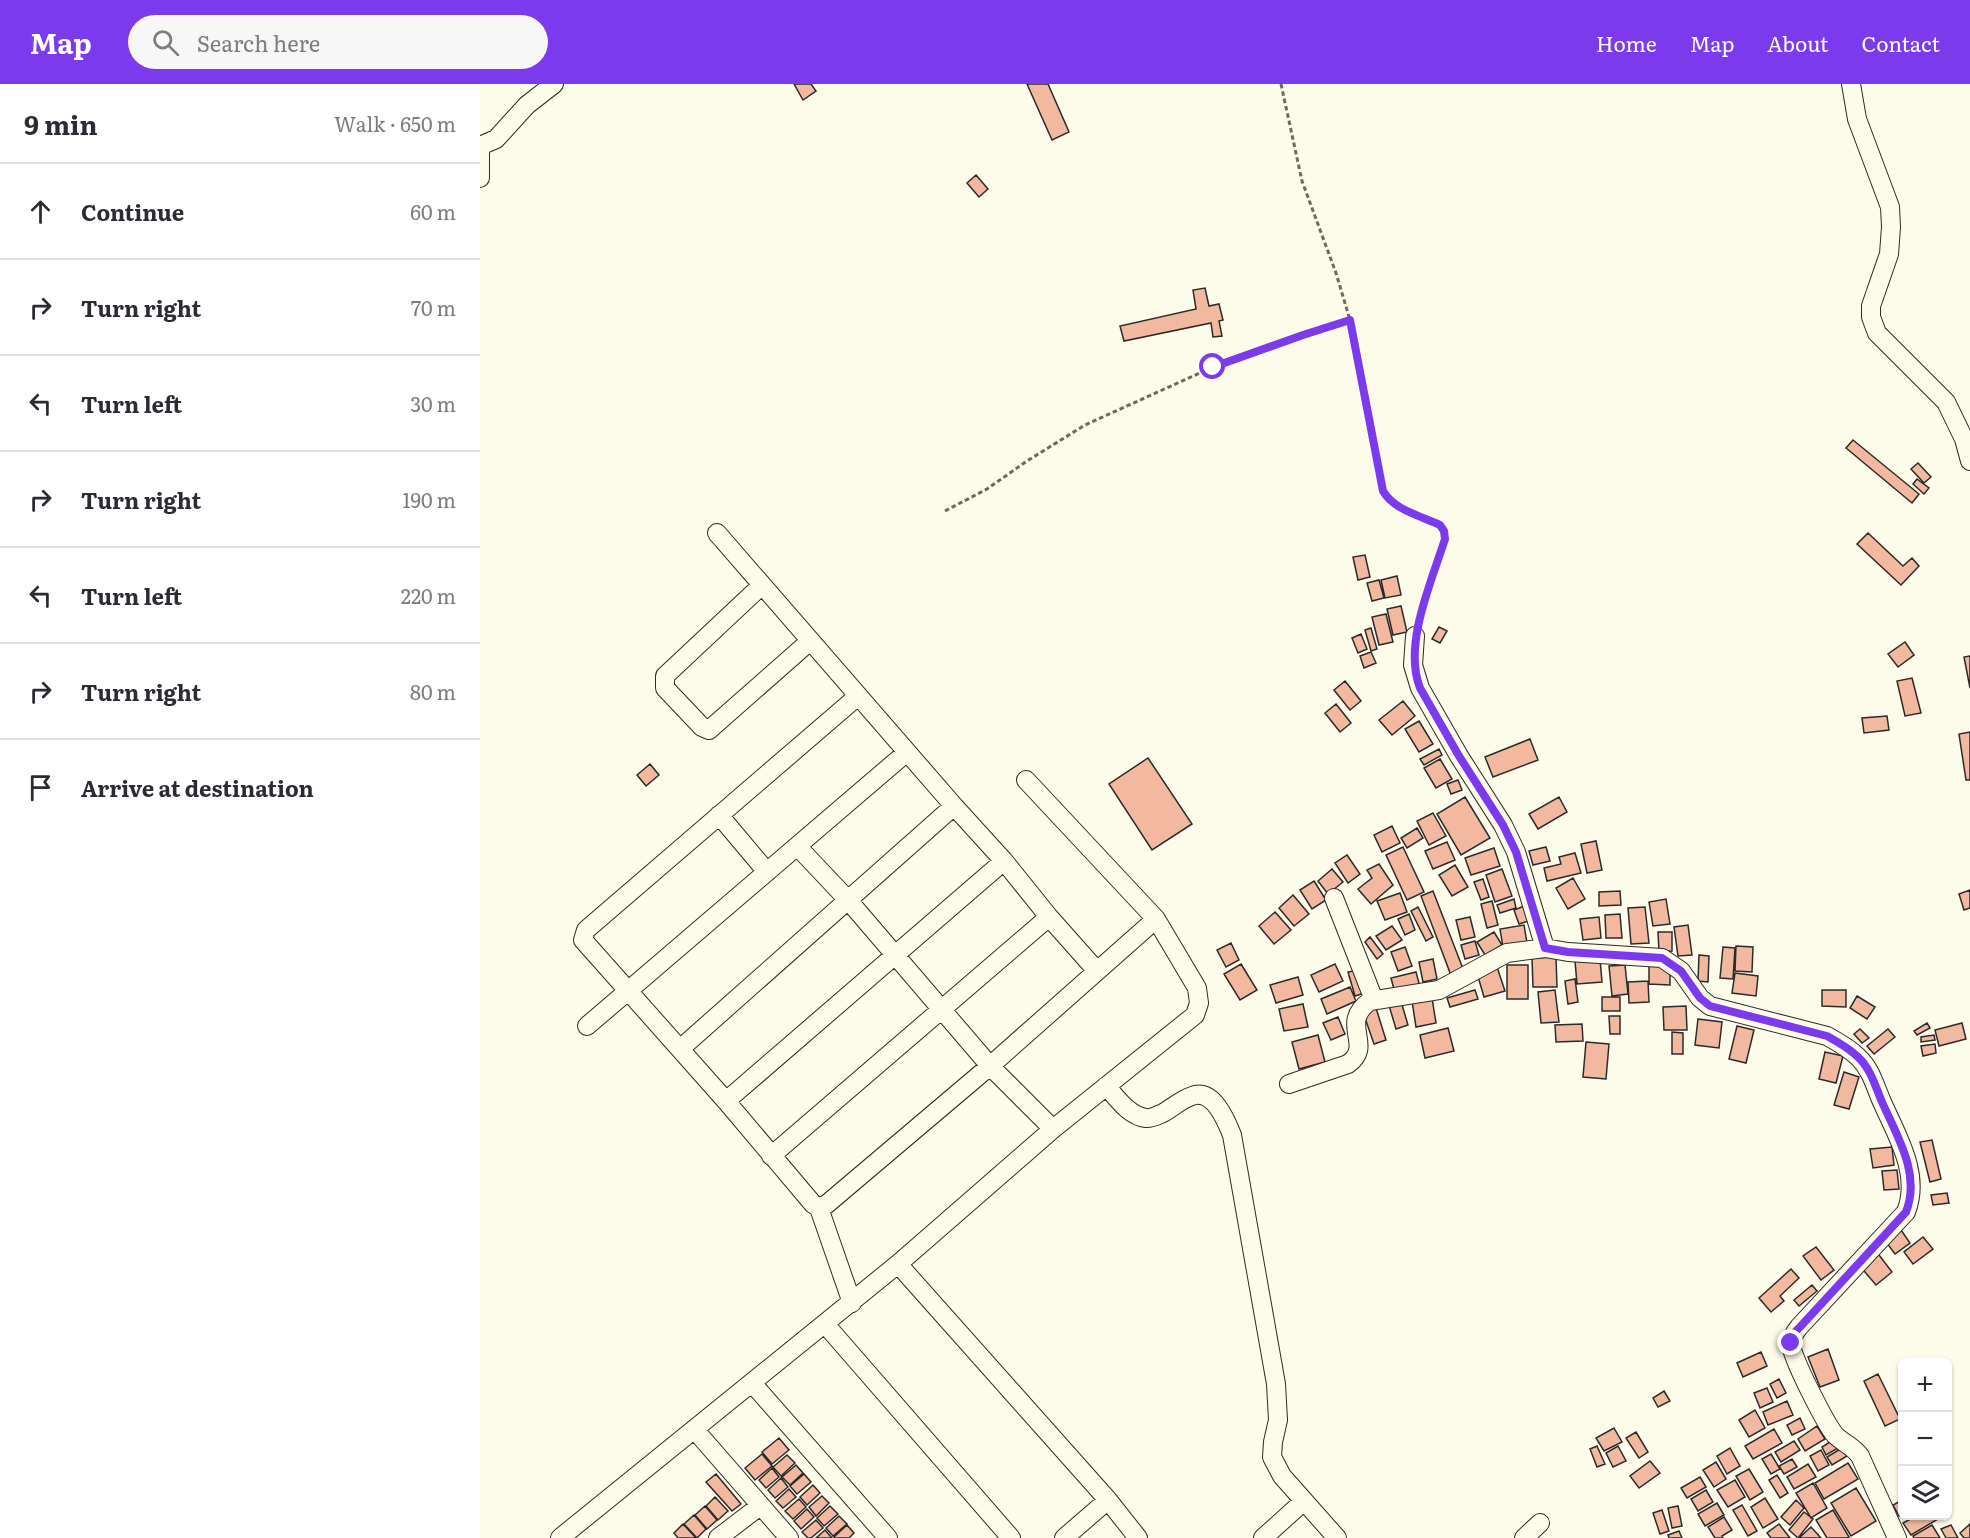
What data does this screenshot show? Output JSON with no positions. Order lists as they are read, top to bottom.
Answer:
{
  "page": {
    "header": "Map",
    "search": "Search here",
    "nav": [
      "Home",
      "Map",
      "About",
      "Contact"
    ],
    "heading": ["9 min", "Walk · 650 m"],
    "list": [
      ["Continue", "60 m"],
      ["Turn right", "70 m"],
      ["Turn left", "30 m"],
      ["Turn right", "190 m"],
      ["Turn left", "220 m"],
      ["Turn right", "80 m"],
      "Arrive at destination"
    ],
    "map_buttons": ["+", "−"]
  }
}
